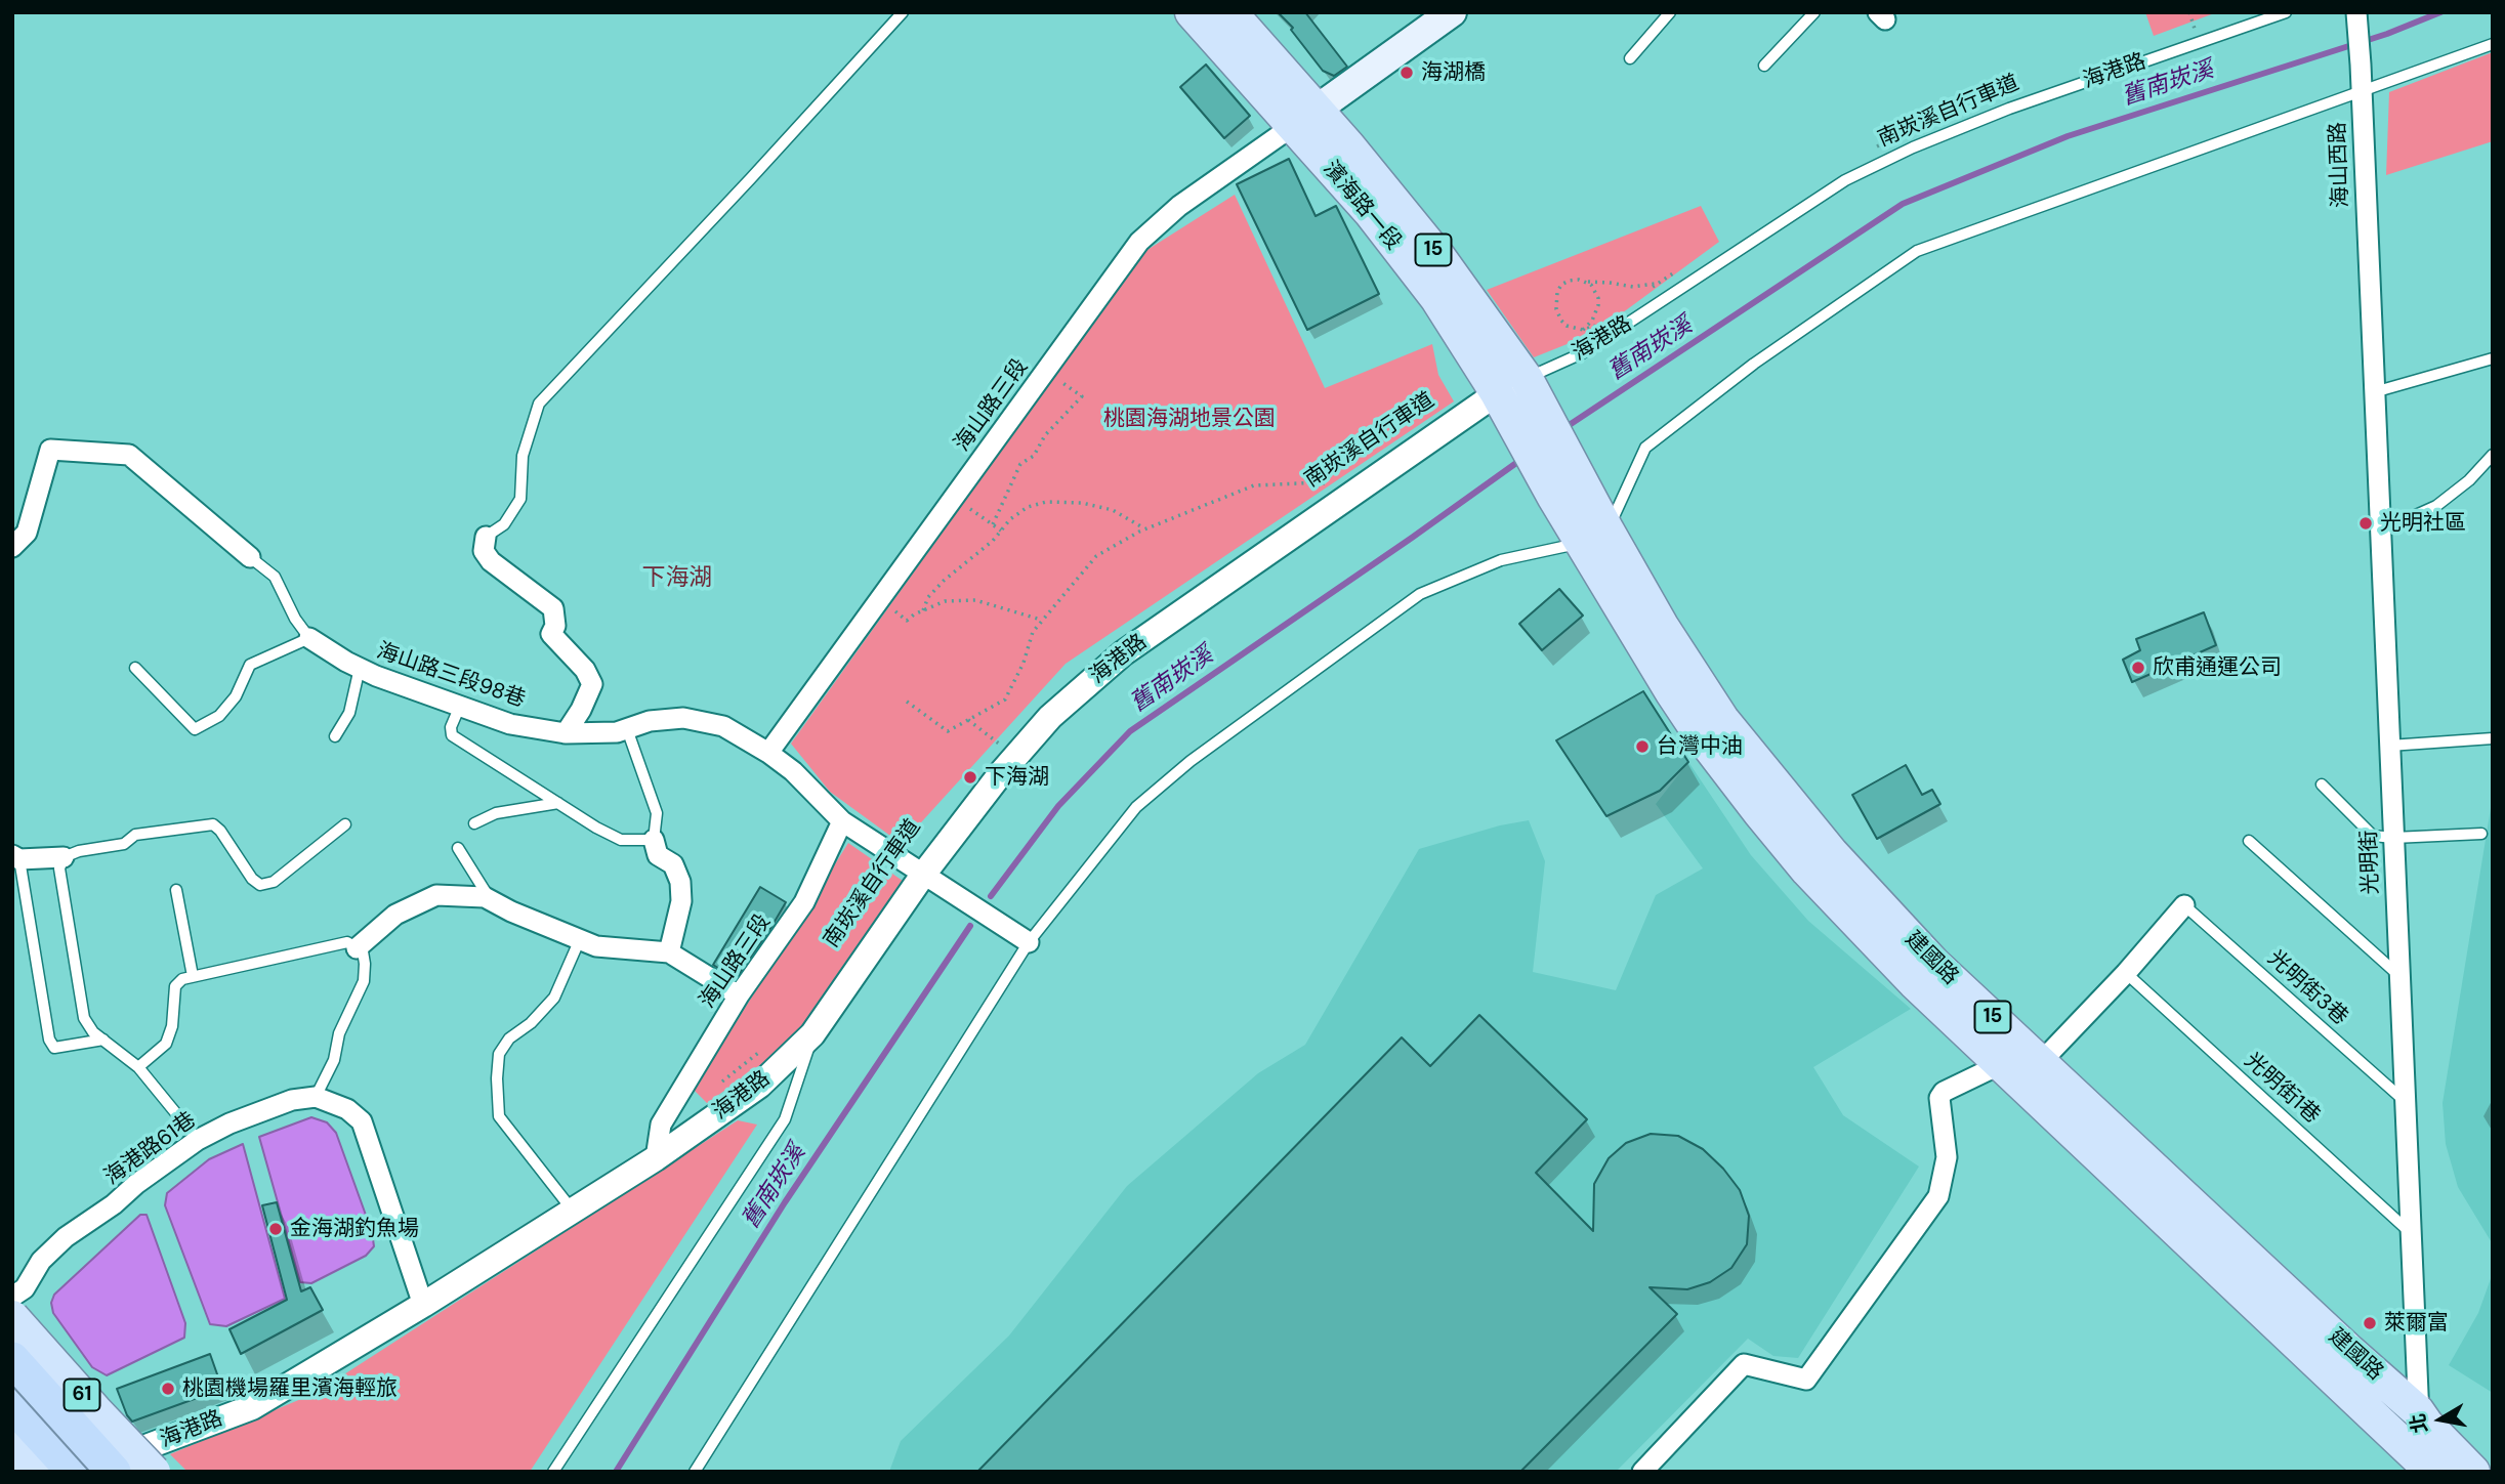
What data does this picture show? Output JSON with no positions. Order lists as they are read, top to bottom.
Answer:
{
  "streets": {
    "highway": ["61"],
    "main road": ["濱海路一段", "15", "建國路"],
    "street": [
      "海港路",
      "海山西路",
      "海山路三段",
      "海山路三段98巷",
      "光明街",
      "海港路61巷"
    ],
    "lane": ["光明街3巷", "光明街1巷"],
    "path": ["南崁溪自行車道"]
  },
  "crossings": [
    ["海港路", "濱海路一段"],
    ["海港路", "15"],
    ["海港路", "海山路三段"],
    ["海港路", "海山路三段98巷"],
    ["海港路", "61"],
    ["海山西路", "光明街"],
    ["濱海路一段", "15"],
    ["濱海路一段", "海山路三段"],
    ["15", "建國路"],
    ["海山路三段", "海山路三段98巷"],
    ["光明街", "建國路"],
    ["光明街", "光明街3巷"],
    ["光明街", "光明街1巷"]
  ],
  "districts": ["下海湖"],
  "water": ["舊南崁溪"],
  "parks": ["桃園海湖地景公園"],
  "places": [
    "海湖橋",
    "光明社區",
    "欣甫通運公司",
    "台灣中油",
    "下海湖",
    "金海湖釣魚場",
    "萊爾富",
    "桃園機場羅里濱海輕旅"
  ],
  "north": "left"
}
